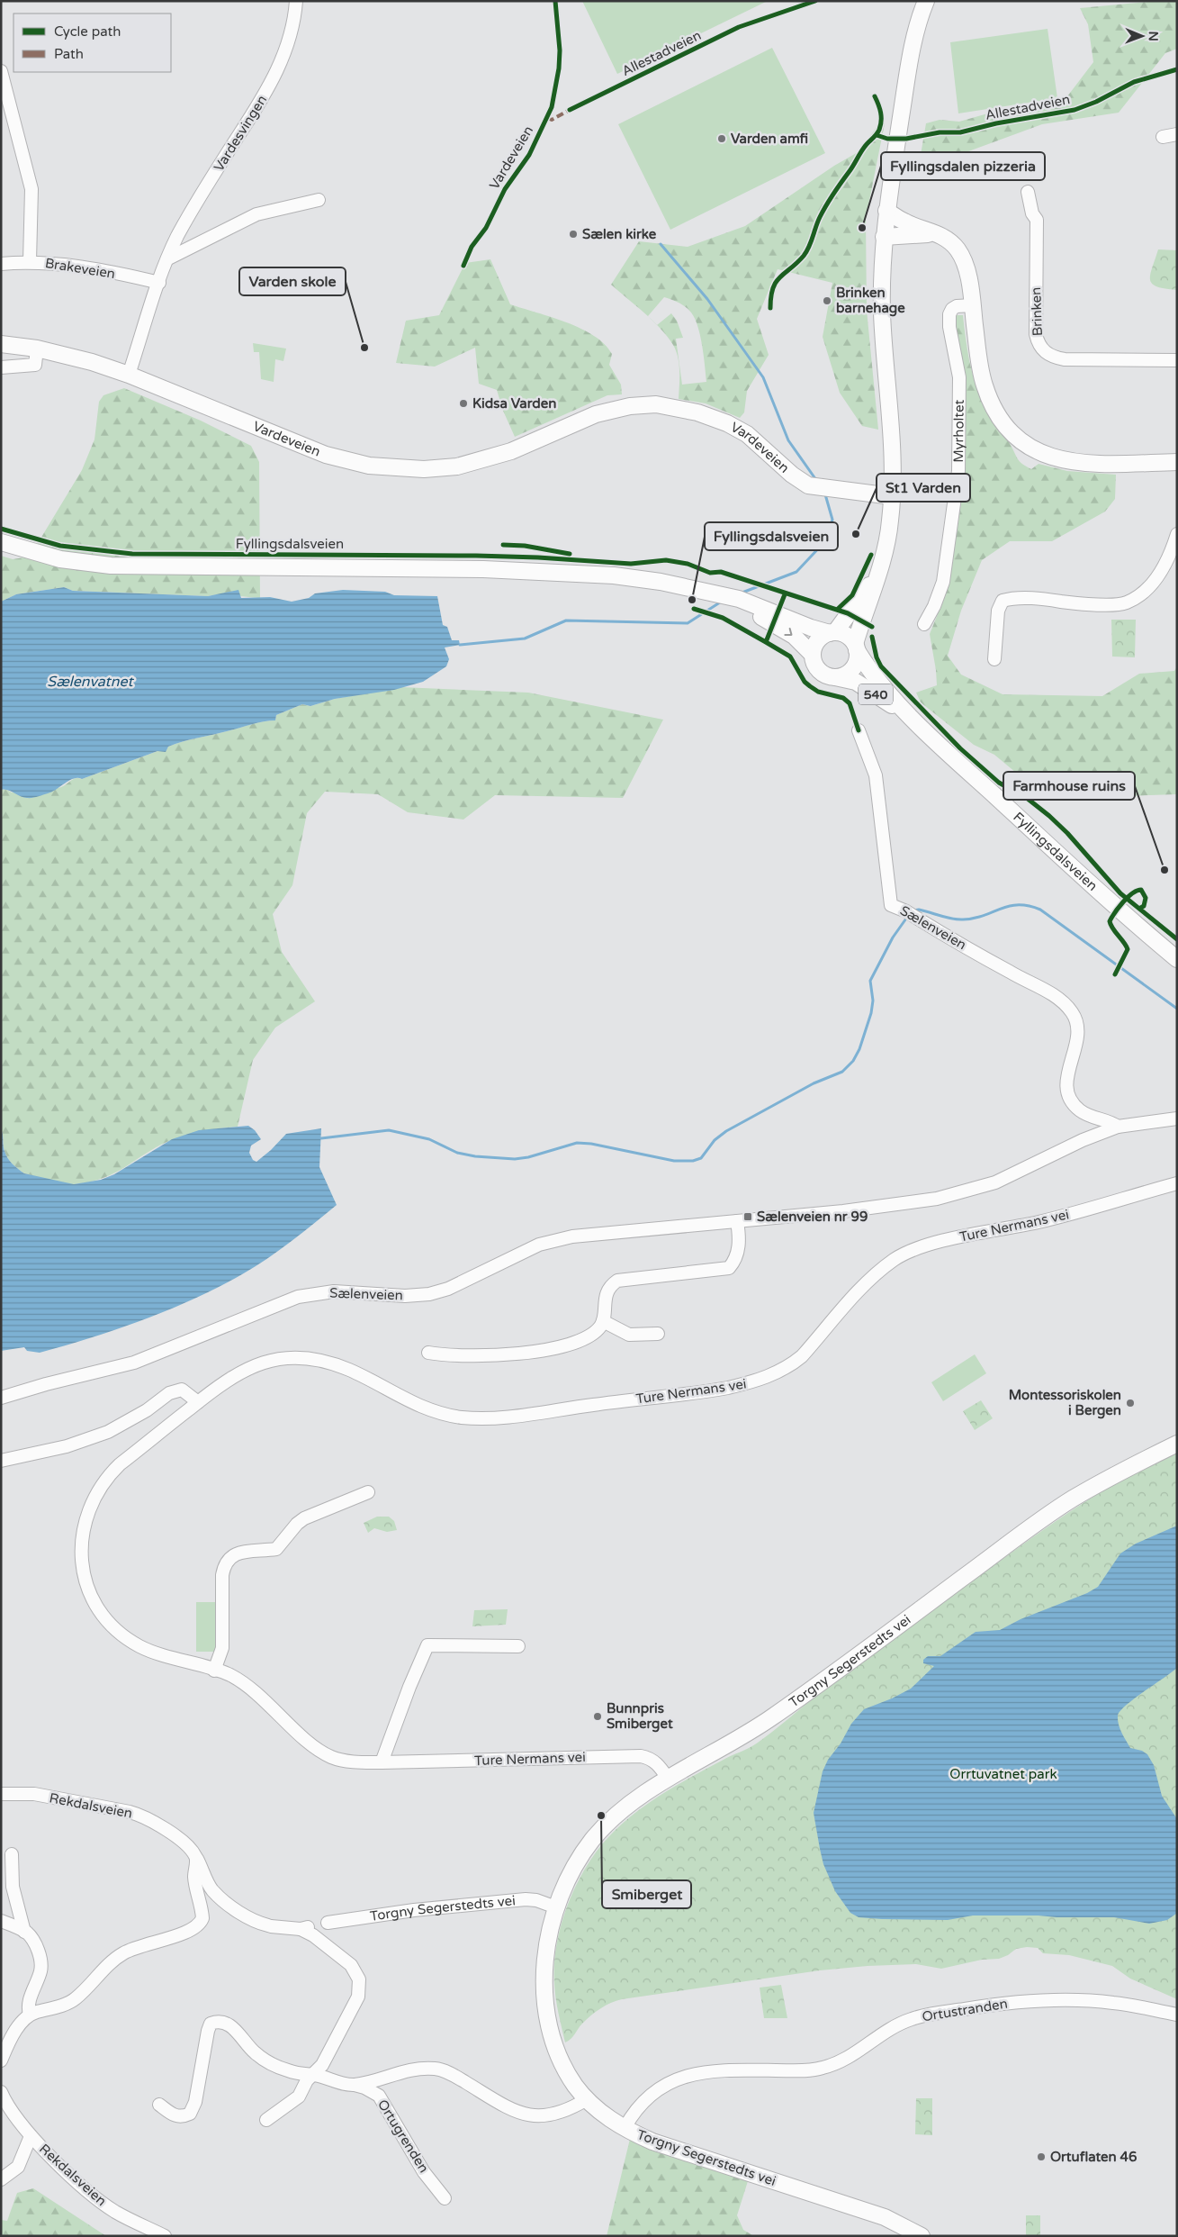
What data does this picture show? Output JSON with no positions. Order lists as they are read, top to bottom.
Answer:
{
  "streets": {
    "main road": [
      "Vardeveien",
      "Myrholtet",
      "Fyllingsdalsveien",
      "540",
      "Torgny Segerstedts vei"
    ],
    "street": [
      "Vardesvingen",
      "Brakeveien",
      "Brinken",
      "Sælenveien",
      "Ture Nermans vei",
      "Rekdalsveien",
      "Ortustranden",
      "Ortugrenden"
    ],
    "cycle path": ["Allestadveien"]
  },
  "crossings": [
    ["Vardesvingen", "Vardeveien"],
    ["Vardesvingen", "Brakeveien"],
    ["Fyllingsdalsveien", "540"],
    ["Ture Nermans vei", "Torgny Segerstedts vei"],
    ["Torgny Segerstedts vei", "Ortustranden"],
    ["Torgny Segerstedts vei", "Ortugrenden"]
  ],
  "water": ["Sælenvatnet"],
  "parks": ["Orrtuvatnet park"],
  "places": {
    "other": [
      "Varden amfi",
      "Fyllingsdalen pizzeria",
      "Sælen kirke",
      "Brinken barnehage",
      "Varden skole",
      "Kidsa Varden",
      "St1 Varden",
      "Fyllingsdalsveien",
      "Farmhouse ruins",
      "Montessoriskolen i Bergen",
      "Bunnpris Smiberget",
      "Smiberget",
      "Ortuflaten 46"
    ],
    "transit": ["Sælenveien nr 99"]
  },
  "legend": ["Cycle path", "Path"],
  "north": "right"
}
